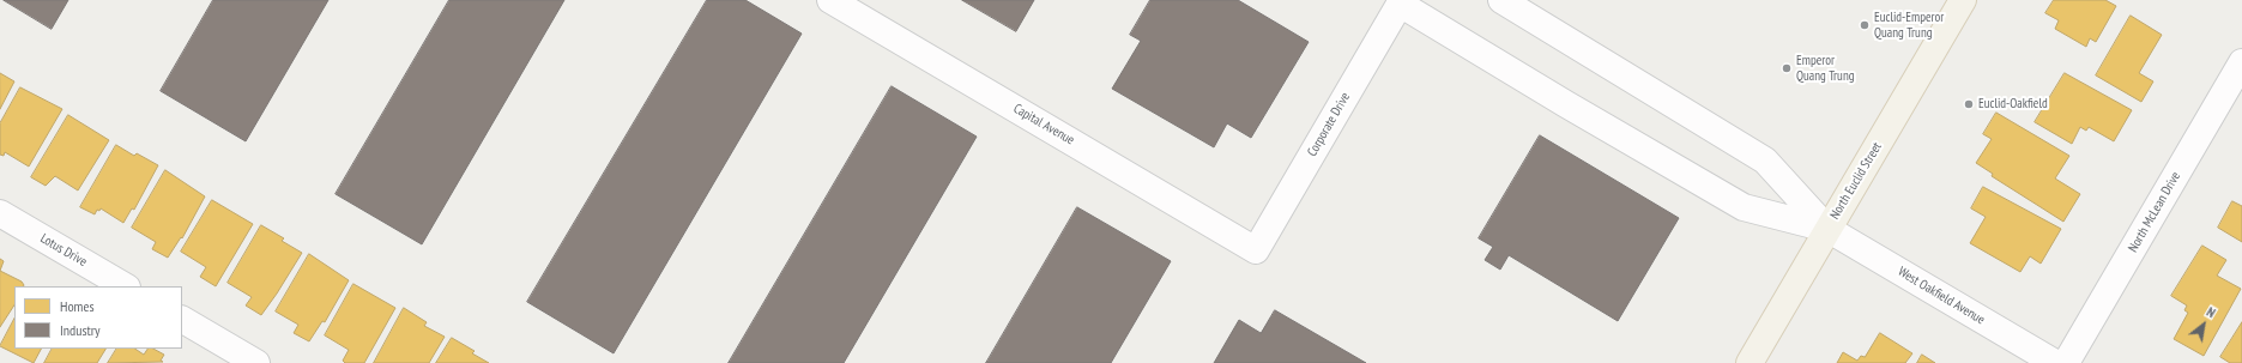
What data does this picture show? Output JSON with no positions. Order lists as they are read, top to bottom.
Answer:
{
  "streets": {
    "main road": ["North Euclid Street"],
    "street": [
      "Capital Avenue",
      "Corporate Drive",
      "North McLean Drive",
      "Lotus Drive",
      "West Oakfield Avenue"
    ]
  },
  "crossings": [
    ["Capital Avenue", "Corporate Drive"],
    ["North Euclid Street", "West Oakfield Avenue"]
  ],
  "places": ["Euclid-Emperor Quang Trung", "Emperor Quang Trung", "Euclid-Oakfield"],
  "legend": ["Homes", "Industry"],
  "north": "top right"
}
